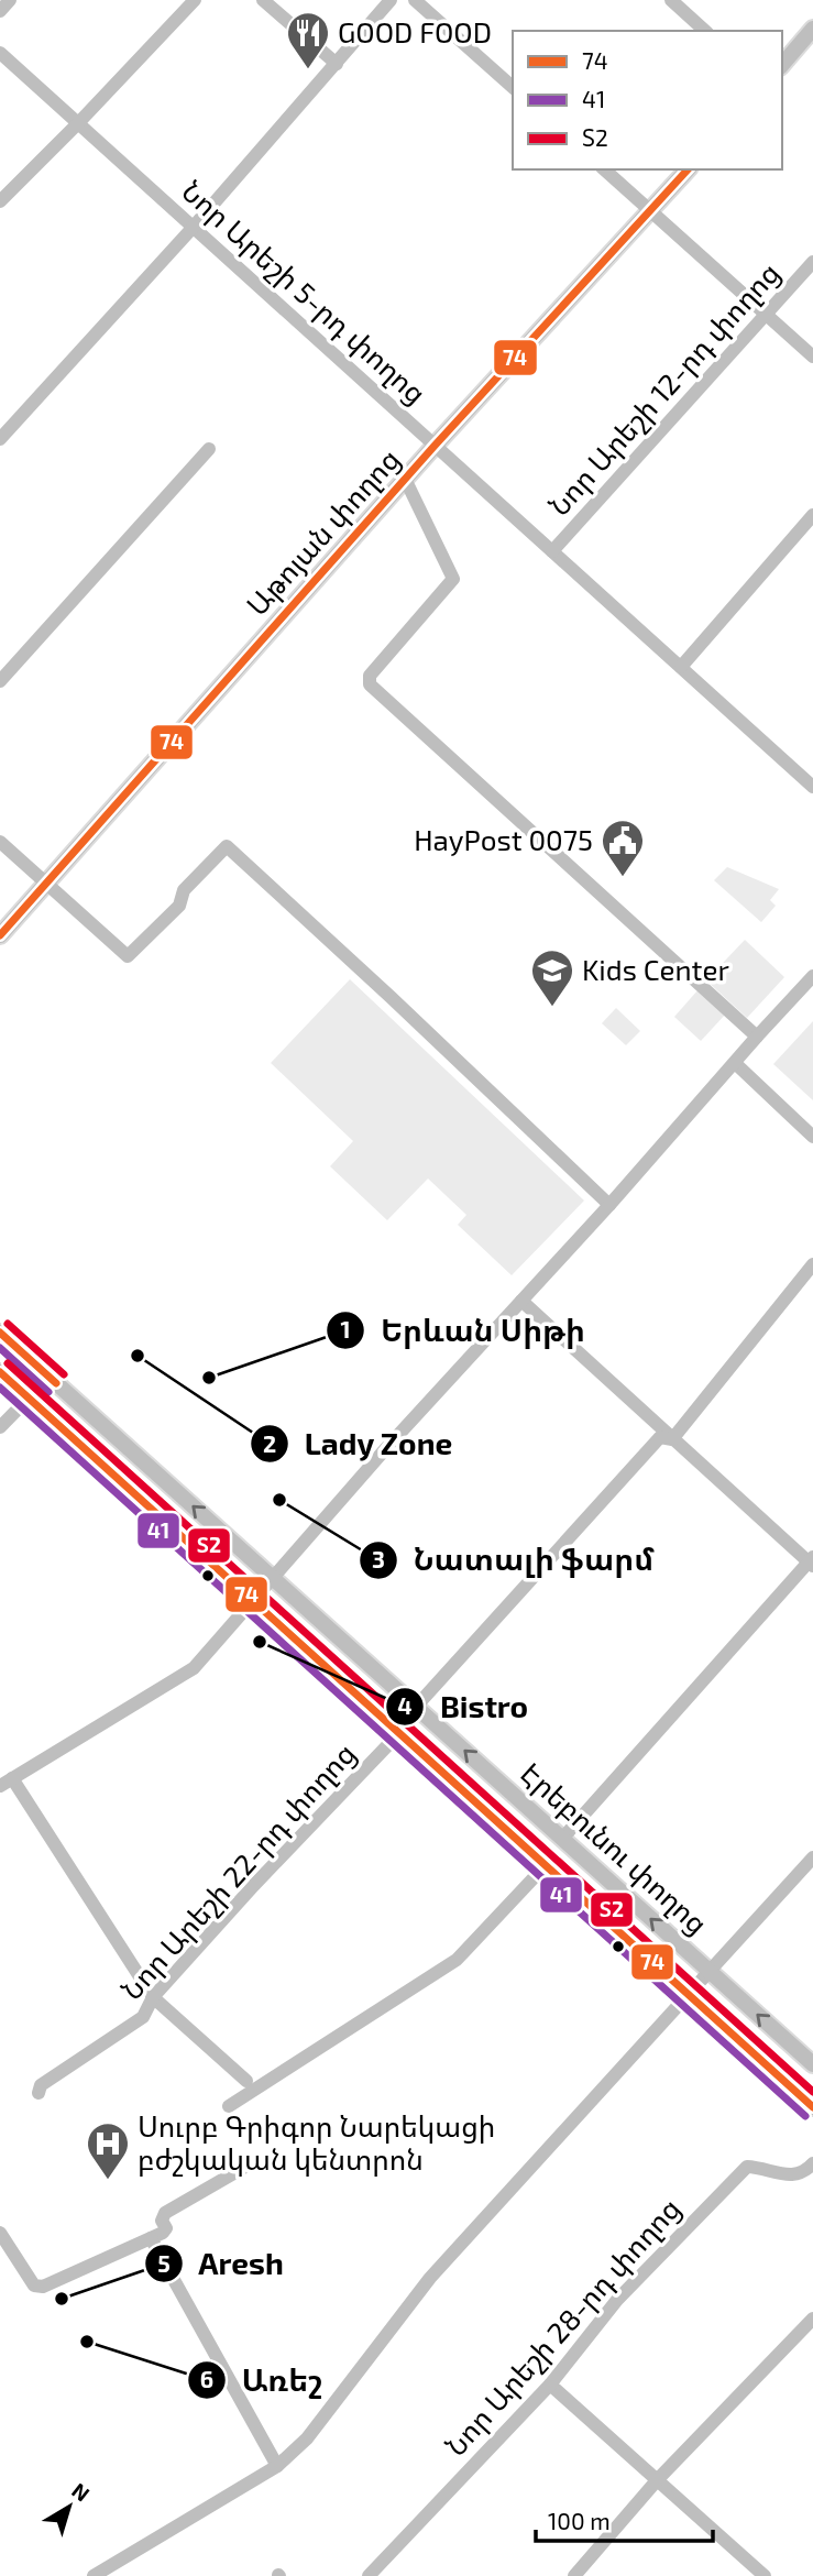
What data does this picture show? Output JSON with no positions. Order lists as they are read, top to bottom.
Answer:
{
  "streets": {
    "main road": ["Աթոյան փողոց", "Էրեբունու փողոց"],
    "street": [
      "Նոր Արեշի 5-րդ փողոց",
      "Նոր Արեշի 12-րդ փողոց",
      "Նոր Արեշի 22-րդ փողոց",
      "Նոր Արեշի 28-րդ փողոց"
    ]
  },
  "crossings": [
    ["Նոր Արեշի 5-րդ փողոց", "Նոր Արեշի 12-րդ փողոց"],
    ["Նոր Արեշի 5-րդ փողոց", "Աթոյան փողոց"],
    ["Էրեբունու փողոց", "Նոր Արեշի 22-րդ փողոց"]
  ],
  "places": {
    "restaurant": ["GOOD FOOD"],
    "public building": ["HayPost 0075"],
    "school or university": ["Kids Center"],
    "other": [
      "Lady Zone",
      "Երևան Սիթի",
      "Նատալի ֆարմ",
      "Bistro",
      "Aresh",
      "Առեշ"
    ],
    "hospital": ["Սուրբ Գրիգոր Նարեկացի բժշկական կենտրոն"]
  },
  "lines": ["transit line 74", "transit line Տ2", "transit line 41"],
  "legend": ["74", "41", "Տ2"],
  "scale_bar": "100 m",
  "north": "top right"
}
